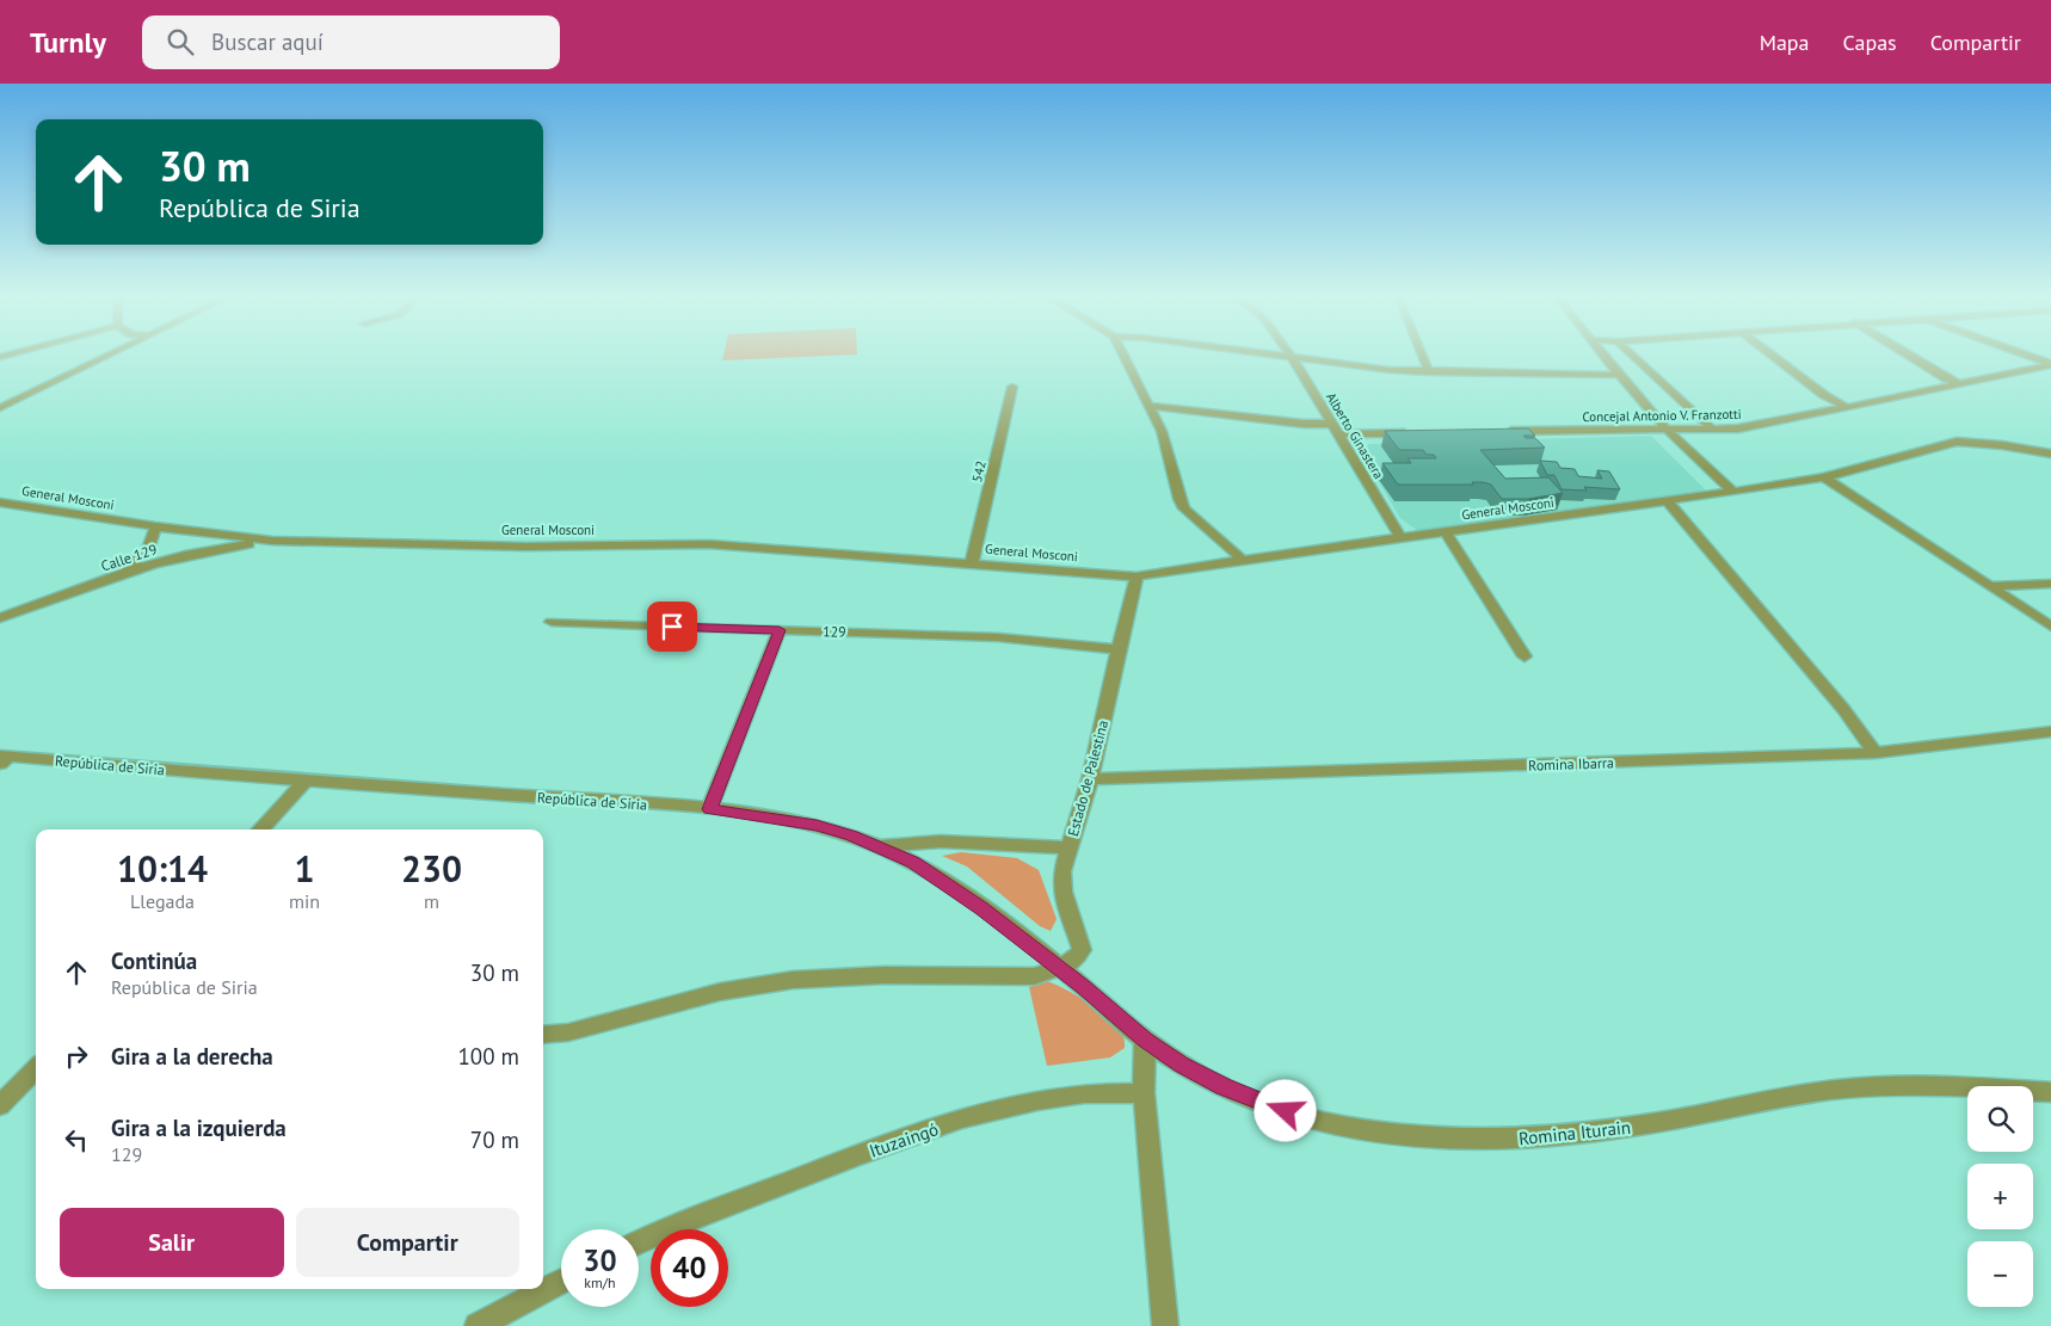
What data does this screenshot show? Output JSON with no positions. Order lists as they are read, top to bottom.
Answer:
{
  "streets": {
    "street": [
      "Concejal Antonio V. Franzotti",
      "Alberto Ginastera",
      "542",
      "General Mosconi",
      "Calle 129",
      "129",
      "Romina Ibarra",
      "República de Siria",
      "Estado de Palestina",
      "Romina Iturain",
      "Ituzaingó"
    ]
  },
  "crossings": [
    ["Alberto Ginastera", "General Mosconi"],
    ["542", "General Mosconi"],
    ["General Mosconi", "Calle 129"],
    ["General Mosconi", "Estado de Palestina"],
    ["129", "Estado de Palestina"],
    ["Romina Ibarra", "Estado de Palestina"],
    ["República de Siria", "Estado de Palestina"],
    ["República de Siria", "Romina Iturain"]
  ],
  "page": {
    "header": "Turnly",
    "search": "Buscar aquí",
    "nav": ["Mapa", "Capas", "Compartir"],
    "turn": ["30 m", "República de Siria"],
    "eta": [
      "10:14",
      "Llegada",
      "1",
      "min",
      "230",
      "m"
    ],
    "list": [
      {
        "name": "Continúa",
        "note": "República de Siria",
        "value": "30 m"
      },
      {
        "name": "Gira a la derecha",
        "value": "100 m"
      },
      {
        "name": "Gira a la izquierda",
        "note": "129",
        "value": "70 m"
      }
    ],
    "map_buttons": ["+", "−"],
    "buttons": ["Salir", "Compartir"],
    "speed": "30 km/h",
    "limit": "40"
  }
}
